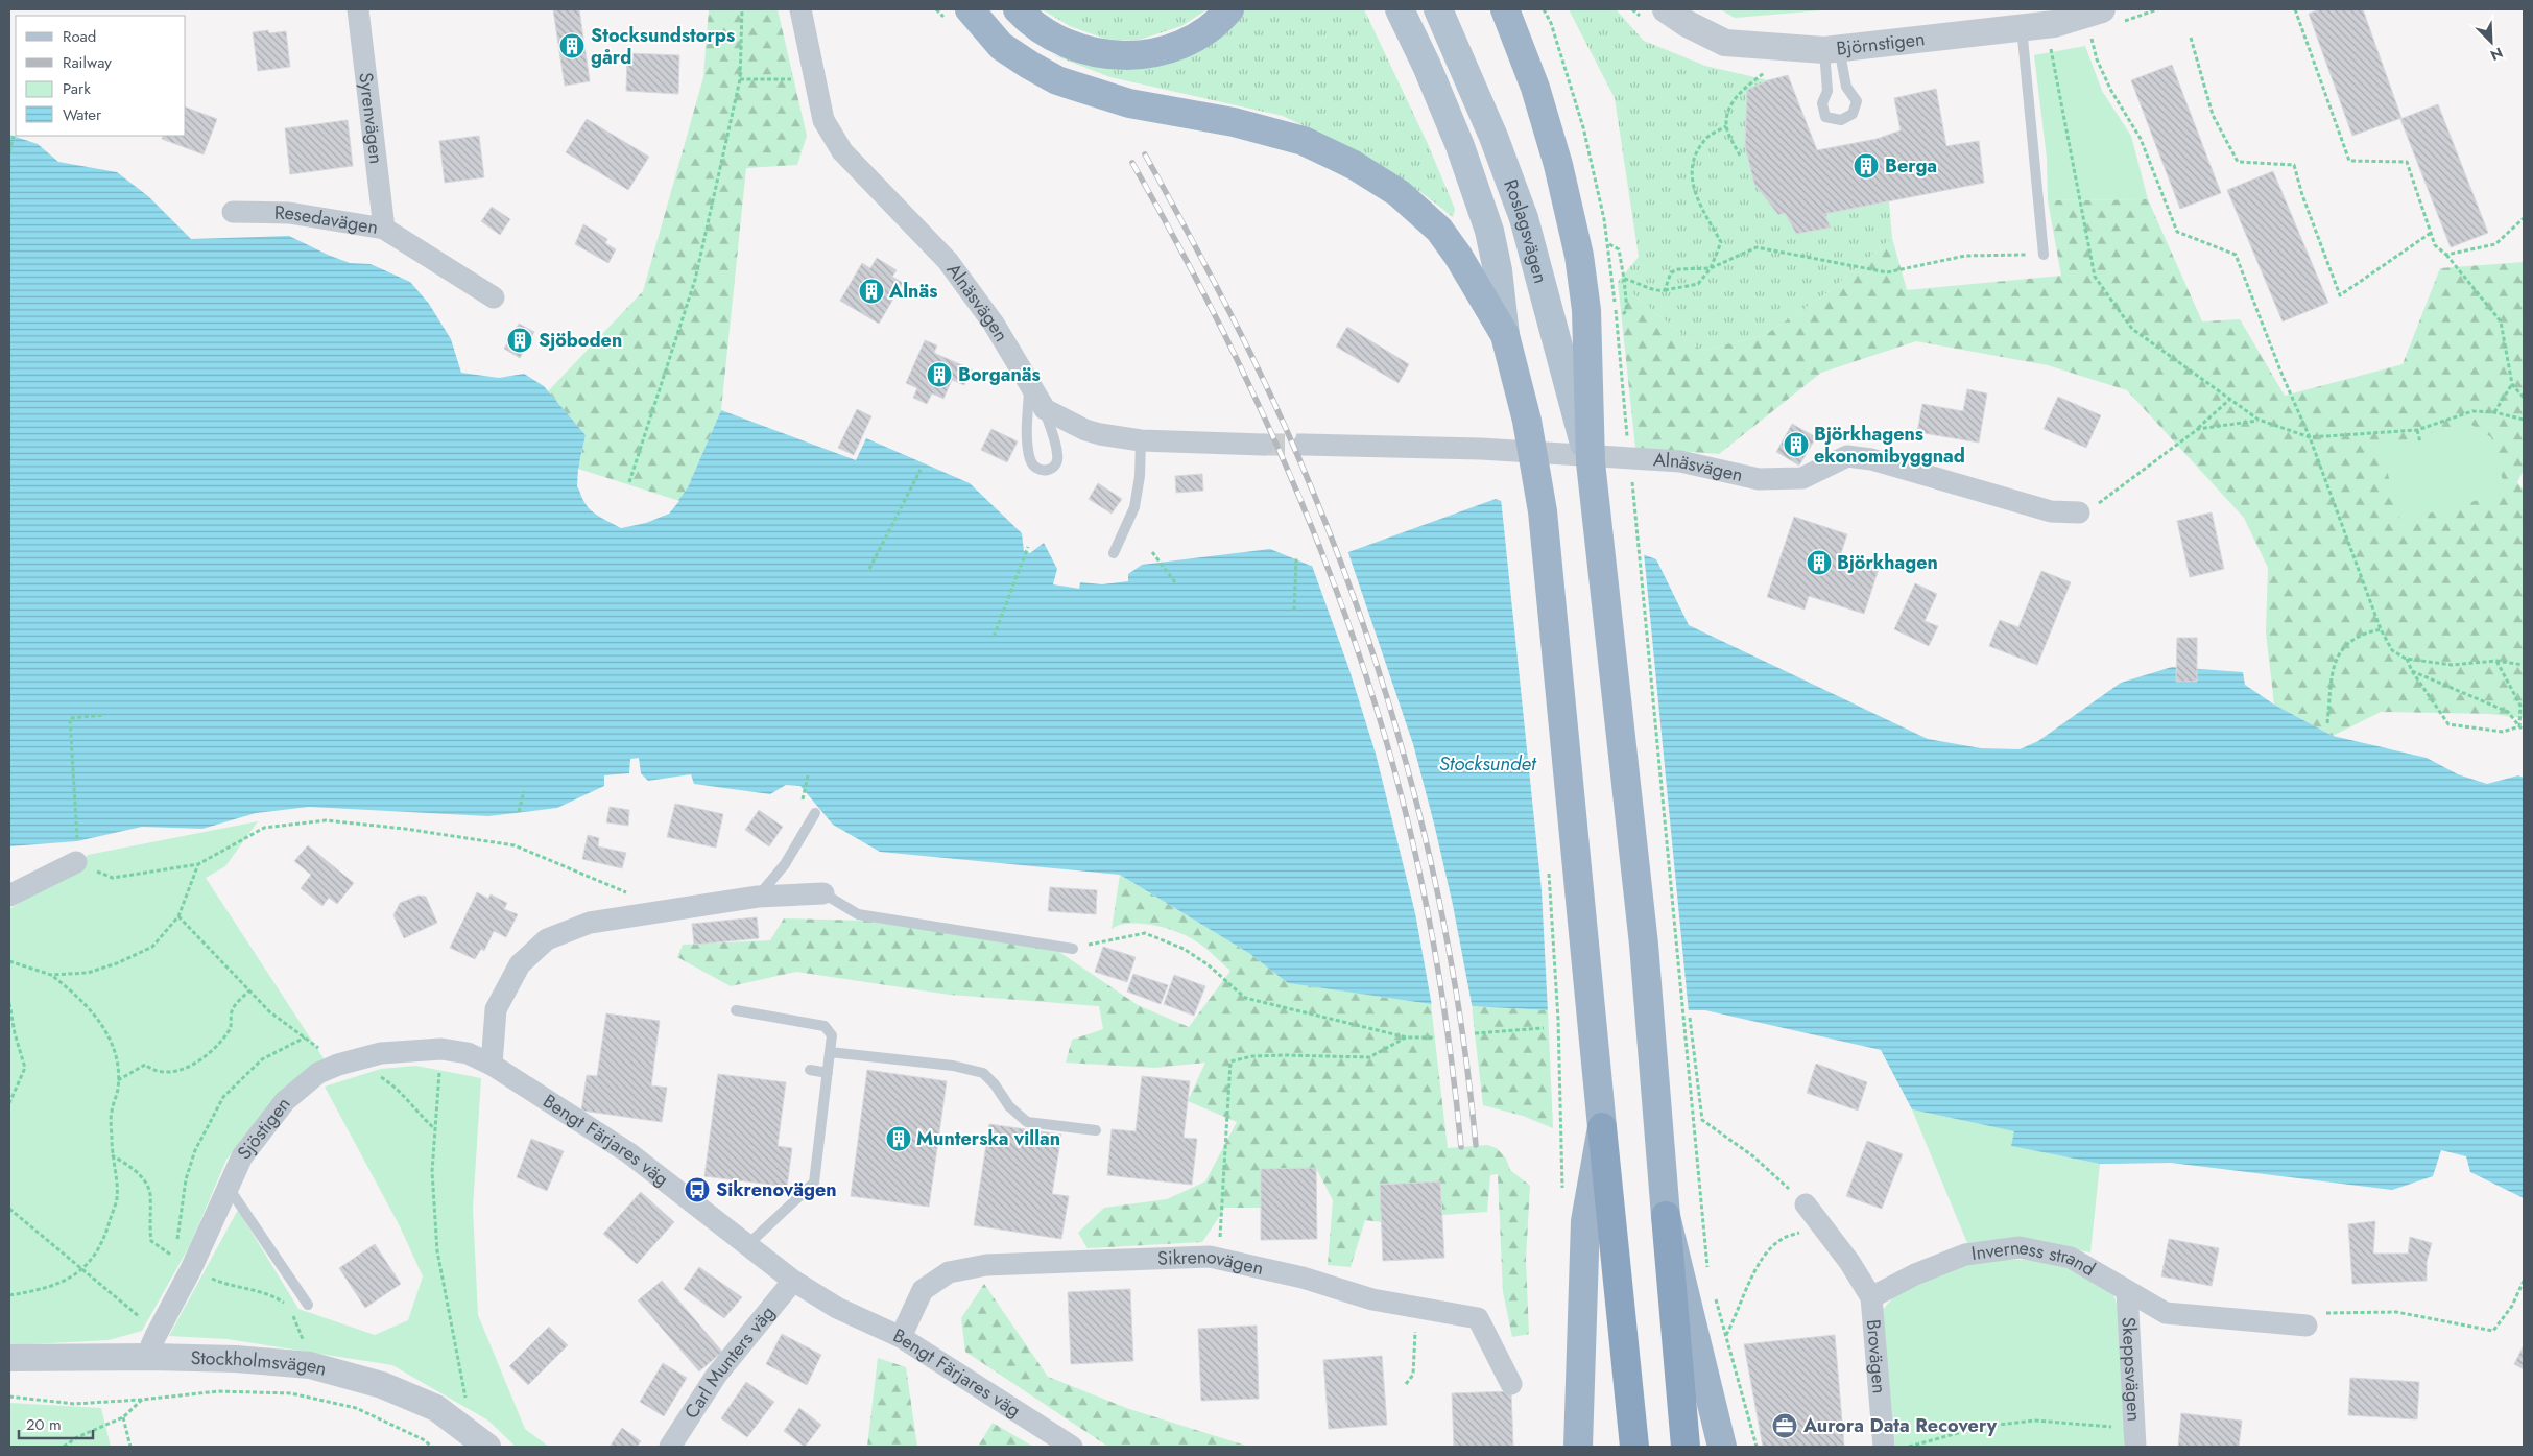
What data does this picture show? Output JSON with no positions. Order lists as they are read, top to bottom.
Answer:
{
  "streets": {
    "main road": ["Roslagsvägen"],
    "street": [
      "Björnstigen",
      "Syrenvägen",
      "Resedavägen",
      "Alnäsvägen",
      "Sjöstigen",
      "Bengt Färjares väg",
      "Sikrenovägen",
      "Inverness strand",
      "Brovägen",
      "Carl Munters väg",
      "Stockholmsvägen",
      "Skeppsvägen"
    ]
  },
  "crossings": [
    ["Syrenvägen", "Resedavägen"],
    ["Sjöstigen", "Bengt Färjares väg"],
    ["Sjöstigen", "Stockholmsvägen"],
    ["Bengt Färjares väg", "Sikrenovägen"],
    ["Bengt Färjares väg", "Carl Munters väg"],
    ["Inverness strand", "Brovägen"],
    ["Inverness strand", "Skeppsvägen"]
  ],
  "water": ["Stocksundet"],
  "places": {
    "building": [
      "Stocksundstorps gård",
      "Berga",
      "Alnäs",
      "Sjöboden",
      "Borganäs",
      "Björkhagens ekonomibyggnad",
      "Björkhagen",
      "Munterska villan"
    ],
    "bus stop": ["Sikrenovägen"],
    "office": ["Aurora Data Recovery"]
  },
  "legend": [
    "Road",
    "Railway",
    "Park",
    "Water"
  ],
  "scale_bar": "20 m",
  "north": "bottom right"
}
